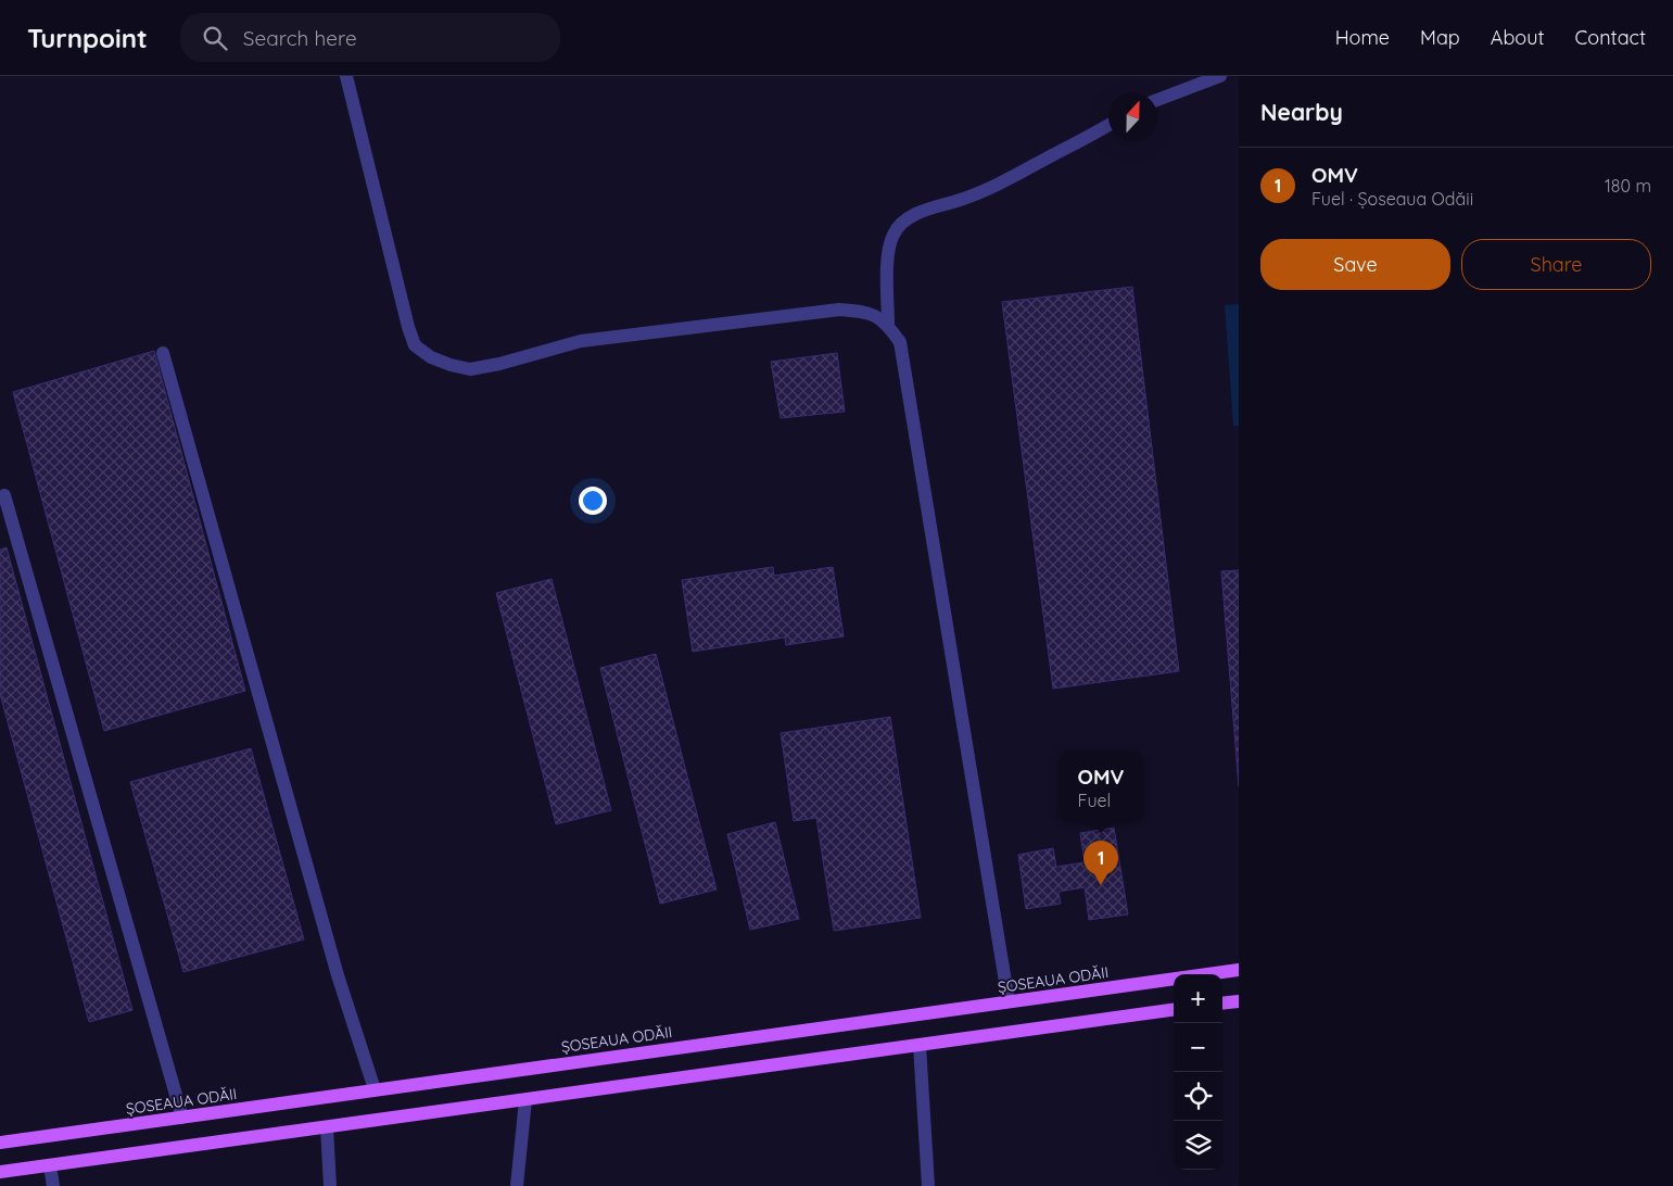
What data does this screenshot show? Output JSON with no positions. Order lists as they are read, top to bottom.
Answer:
{
  "streets": {
    "main road": ["ȘOSEAUA ODĂII"]
  },
  "north": "top",
  "page": {
    "header": "Turnpoint",
    "search": "Search here",
    "nav": [
      "Home",
      "Map",
      "About",
      "Contact"
    ],
    "heading": "Nearby",
    "list": [
      {
        "mark": "1",
        "name": "OMV",
        "note": "Fuel · Șoseaua Odăii",
        "value": "180 m"
      }
    ],
    "buttons": ["Save", "Share"],
    "popup": ["OMV", "Fuel"],
    "pins": "1",
    "map_buttons": ["+", "−"]
  }
}
